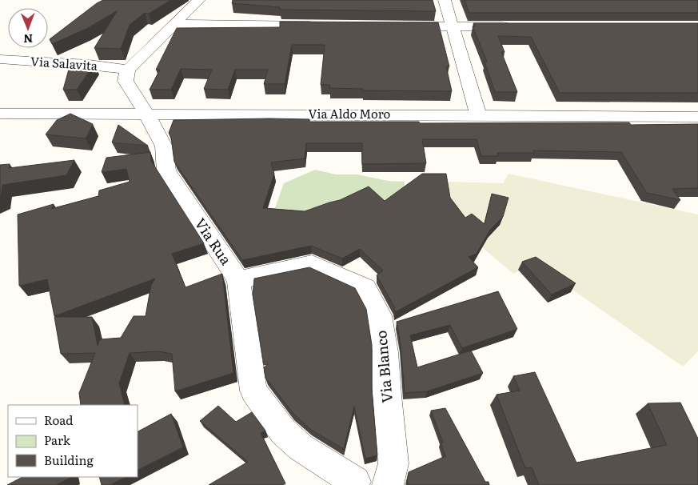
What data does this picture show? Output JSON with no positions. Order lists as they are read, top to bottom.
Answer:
{
  "streets": {
    "street": [
      "Via Salavita",
      "Via Aldo Moro",
      "Via Rua",
      "Via Blanco"
    ]
  },
  "crossings": [
    ["Via Salavita", "Via Rua"],
    ["Via Aldo Moro", "Via Rua"],
    ["Via Rua", "Via Blanco"]
  ],
  "legend": ["Road", "Park", "Building"],
  "north": "bottom"
}
